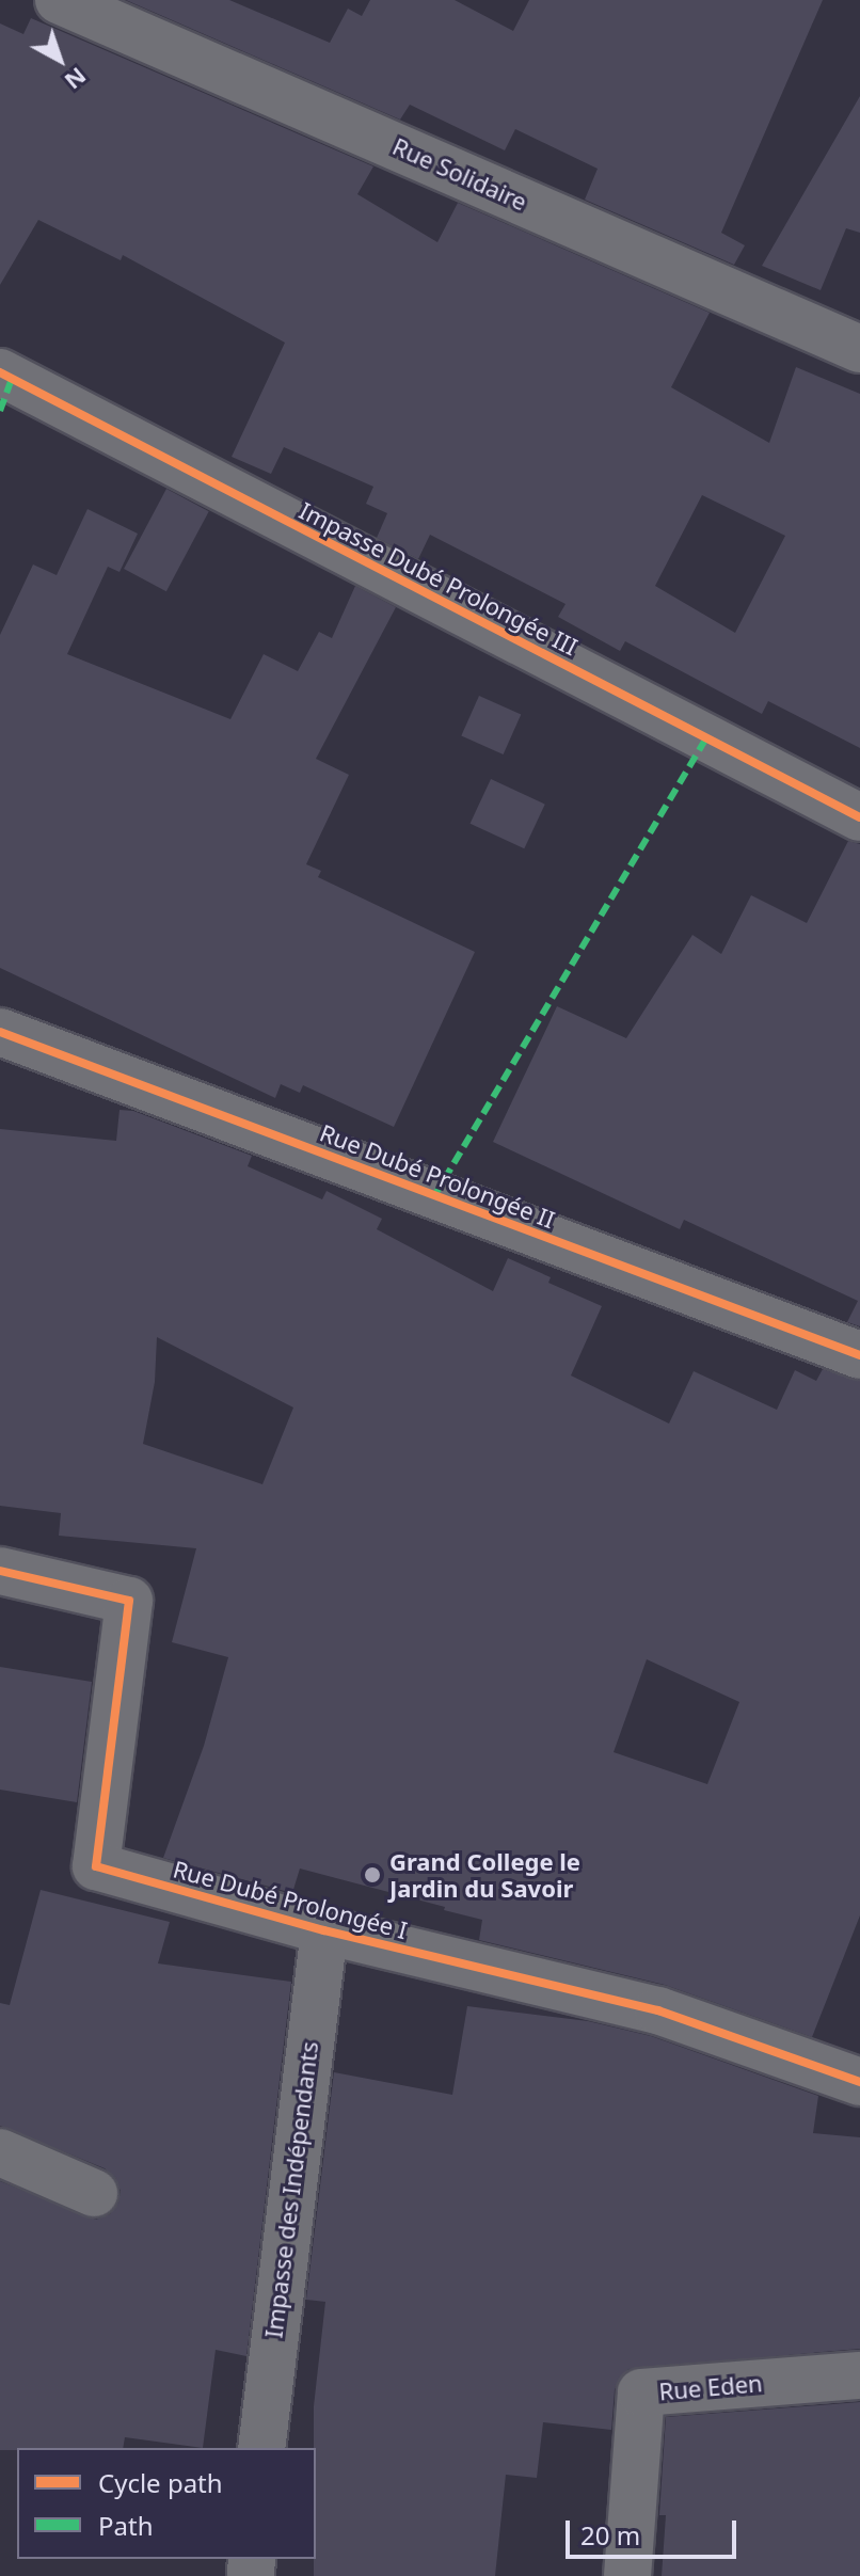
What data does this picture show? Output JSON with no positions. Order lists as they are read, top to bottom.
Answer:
{
  "streets": {
    "street": [
      "Rue Solidaire",
      "Impasse Dubé Prolongée III",
      "Rue Dubé Prolongée II",
      "Rue Dubé Prolongée I",
      "Impasse des Indépendants",
      "Rue Eden"
    ]
  },
  "crossings": [
    ["Rue Dubé Prolongée I", "Impasse des Indépendants"]
  ],
  "places": ["Grand College le Jardin du Savoir"],
  "legend": ["Cycle path", "Path"],
  "scale_bar": "20 m",
  "north": "bottom right"
}
